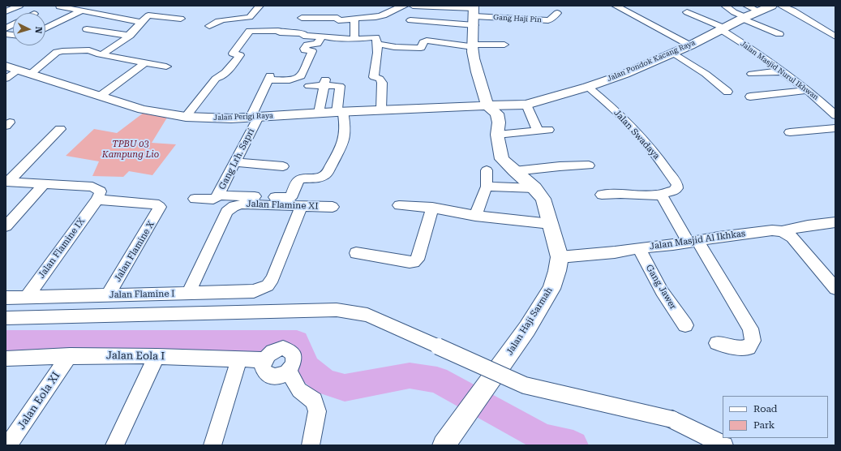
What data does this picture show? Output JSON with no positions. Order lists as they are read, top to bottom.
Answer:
{
  "streets": {
    "main road": ["Jalan Pondok Kacang Raya"],
    "street": [
      "Gang Haji Pin",
      "Jalan Masjid Nurul Ikhwan",
      "Jalan Perigi Raya",
      "Jalan Swadaya",
      "Gang Lrh. Sapri",
      "Jalan Flamine XI",
      "Jalan Masjid Al Ikhkas",
      "Jalan Flamine IX",
      "Jalan Flamine X",
      "Gang Jawer",
      "Jalan Flamine I",
      "Jalan Haji Sarmah",
      "Jalan Eola I",
      "Jalan Eola XI"
    ]
  },
  "crossings": [
    ["Jalan Pondok Kacang Raya", "Jalan Masjid Nurul Ikhwan"],
    ["Jalan Pondok Kacang Raya", "Jalan Perigi Raya"],
    ["Jalan Pondok Kacang Raya", "Jalan Swadaya"],
    ["Jalan Pondok Kacang Raya", "Jalan Haji Sarmah"],
    ["Jalan Perigi Raya", "Gang Lrh. Sapri"],
    ["Jalan Perigi Raya", "Jalan Haji Sarmah"],
    ["Jalan Flamine XI", "Jalan Flamine I"],
    ["Jalan Masjid Al Ikhkas", "Gang Jawer"],
    ["Jalan Masjid Al Ikhkas", "Jalan Haji Sarmah"],
    ["Jalan Flamine IX", "Jalan Flamine X"],
    ["Jalan Flamine IX", "Jalan Flamine I"],
    ["Jalan Flamine X", "Jalan Flamine I"],
    ["Jalan Eola I", "Jalan Eola XI"]
  ],
  "parks": ["TPBU 03 Kampung Lio"],
  "legend": ["Road", "Park"],
  "north": "right"
}
